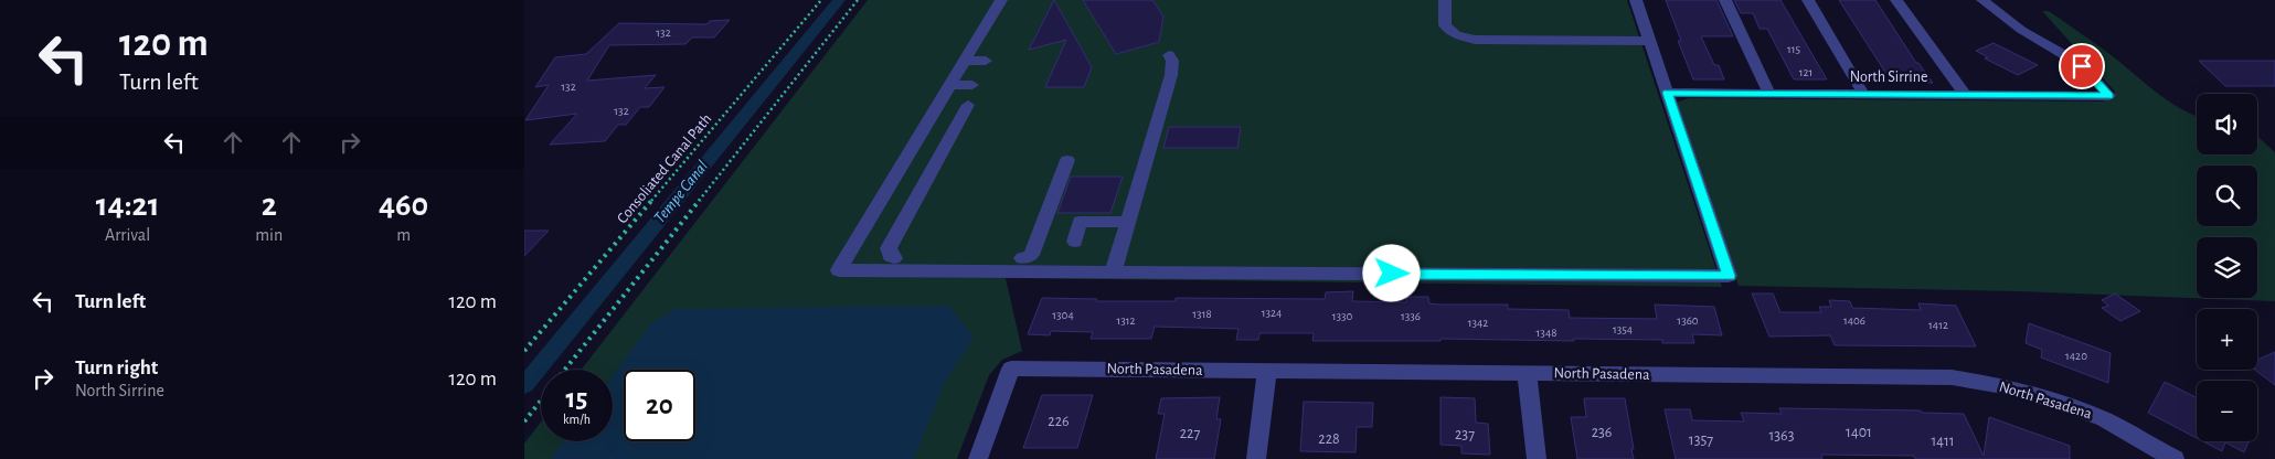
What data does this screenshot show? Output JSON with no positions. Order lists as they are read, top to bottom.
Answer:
{
  "streets": {
    "street": ["North Sirrine", "North Pasadena"],
    "path": ["Consoliated Canal Path"]
  },
  "water": ["Tempe Canal"],
  "house_numbers": [
    "132",
    "115",
    "121",
    "132",
    "132",
    "1324",
    "1318",
    "1304",
    "1330",
    "1336",
    "1312",
    "1360",
    "1406",
    "1342",
    "1412",
    "1354",
    "1348",
    "1420",
    "226",
    "236",
    "1401",
    "227",
    "237",
    "1363",
    "228",
    "1357",
    "1411"
  ],
  "page": {
    "turn": ["120 m", "Turn left"],
    "map_buttons": ["+", "−"],
    "eta": [
      "14:21",
      "Arrival",
      "2",
      "min",
      "460",
      "m"
    ],
    "list": [
      {
        "name": "Turn left",
        "value": "120 m"
      },
      {
        "name": "Turn right",
        "note": "North Sirrine",
        "value": "120 m"
      }
    ],
    "speed": "15 km/h",
    "limit": "20"
  }
}
